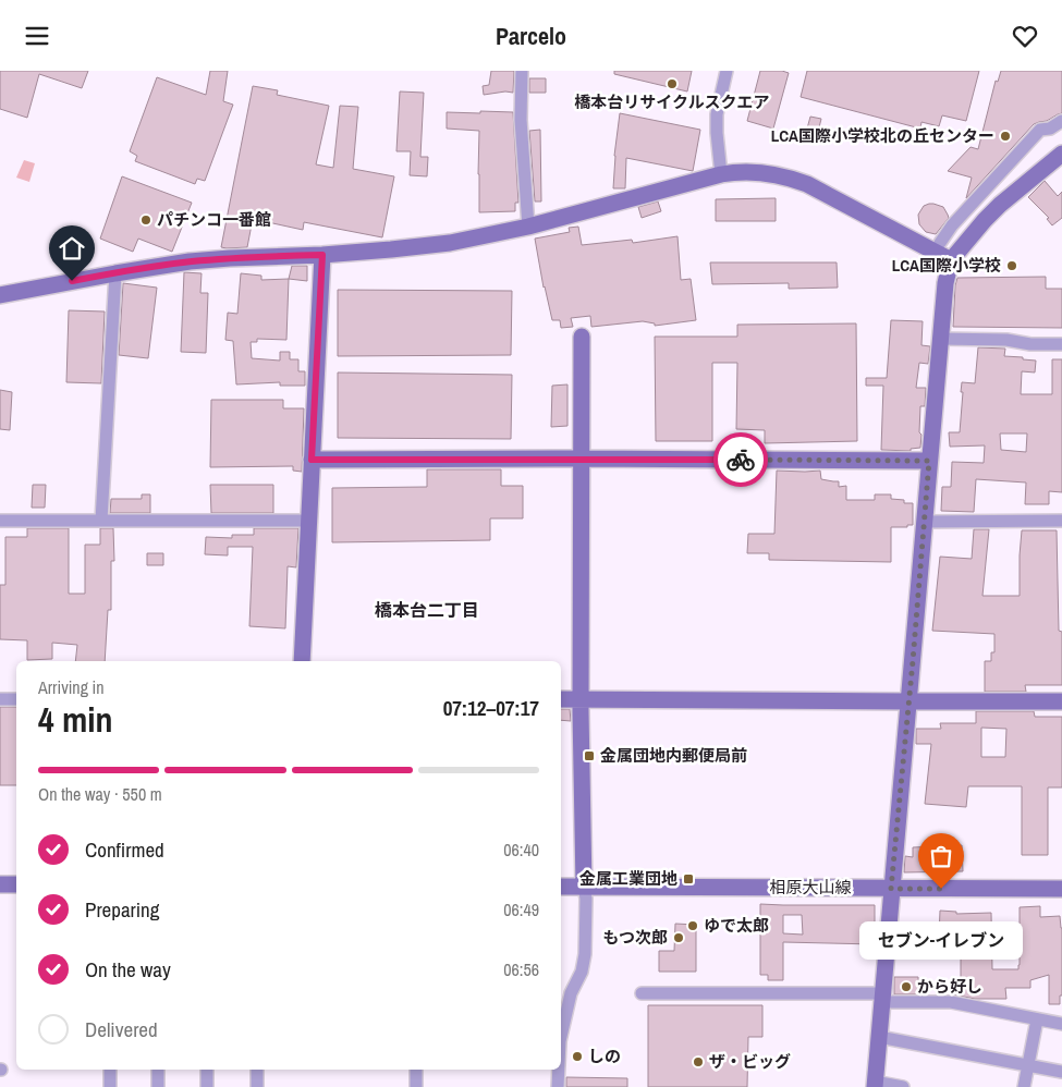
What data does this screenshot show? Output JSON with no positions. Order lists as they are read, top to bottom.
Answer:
{
  "streets": {
    "street": ["相原大山線"]
  },
  "districts": ["橋本台二丁目"],
  "places": {
    "other": [
      "橋本台リサイクルスクエア",
      "LCA国際小学校北の丘センター",
      "パチンコ一番館",
      "LCA国際小学校",
      "セブン-イレブン",
      "ゆで太郎",
      "もつ次郎",
      "から好し",
      "しの",
      "ザ・ビッグ"
    ],
    "transit": ["金属団地内郵便局前", "金属工業団地"]
  },
  "page": {
    "header": "Parcelo",
    "heading": ["4 min", "Arriving in", "07:12–07:17"],
    "bar": "On the way · 550 m",
    "list": [
      ["Confirmed", "06:40"],
      ["Preparing", "06:49"],
      ["On the way", "06:56"],
      "Delivered"
    ],
    "bubble": "セブン-イレブン"
  }
}
